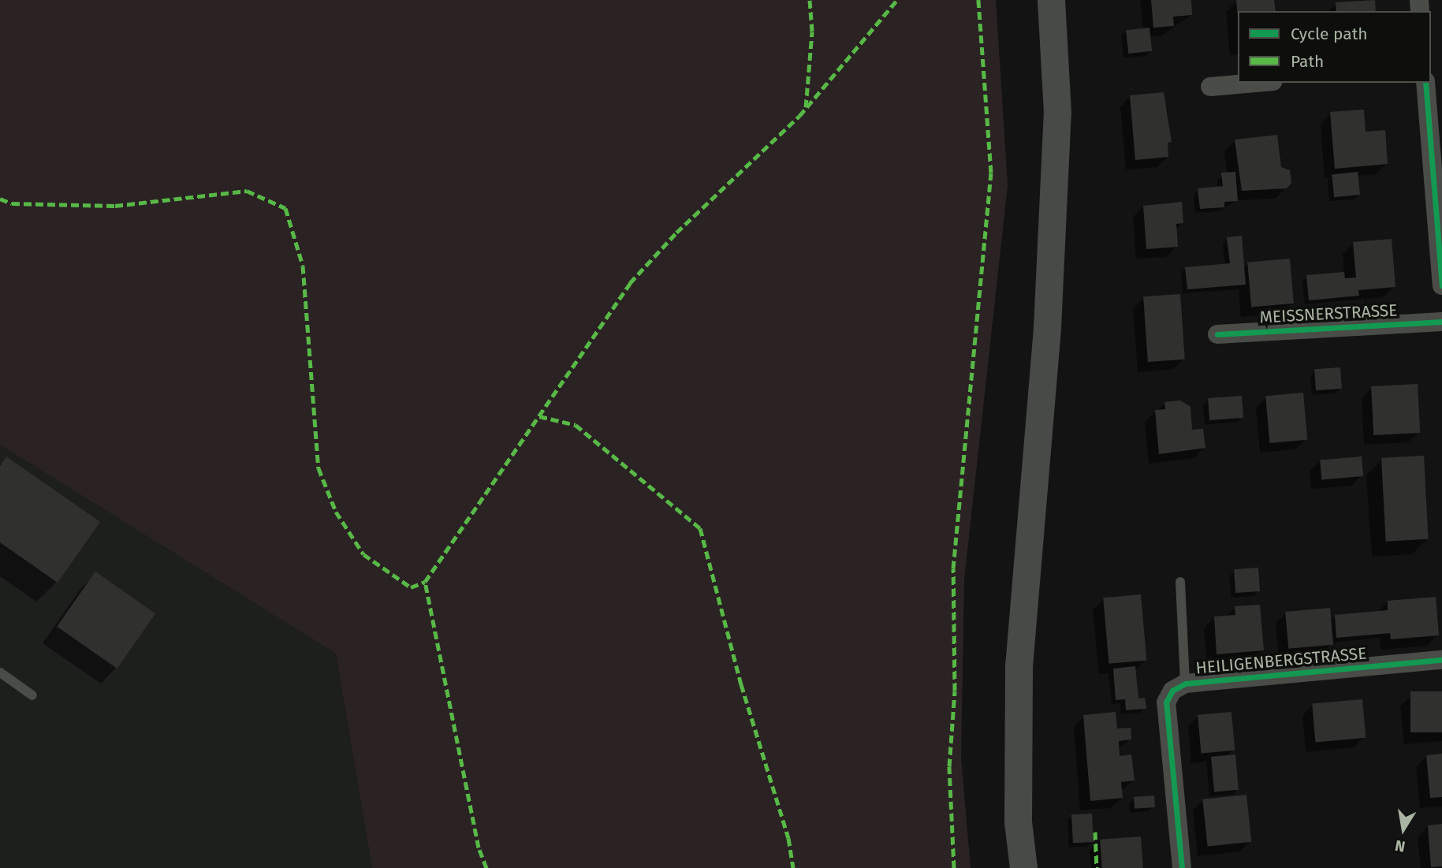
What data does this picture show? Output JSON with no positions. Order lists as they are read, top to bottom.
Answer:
{
  "streets": {
    "street": ["MEISSNERSTRASSE", "HEILIGENBERGSTRASSE"]
  },
  "legend": ["Cycle path", "Path"],
  "north": "bottom"
}
